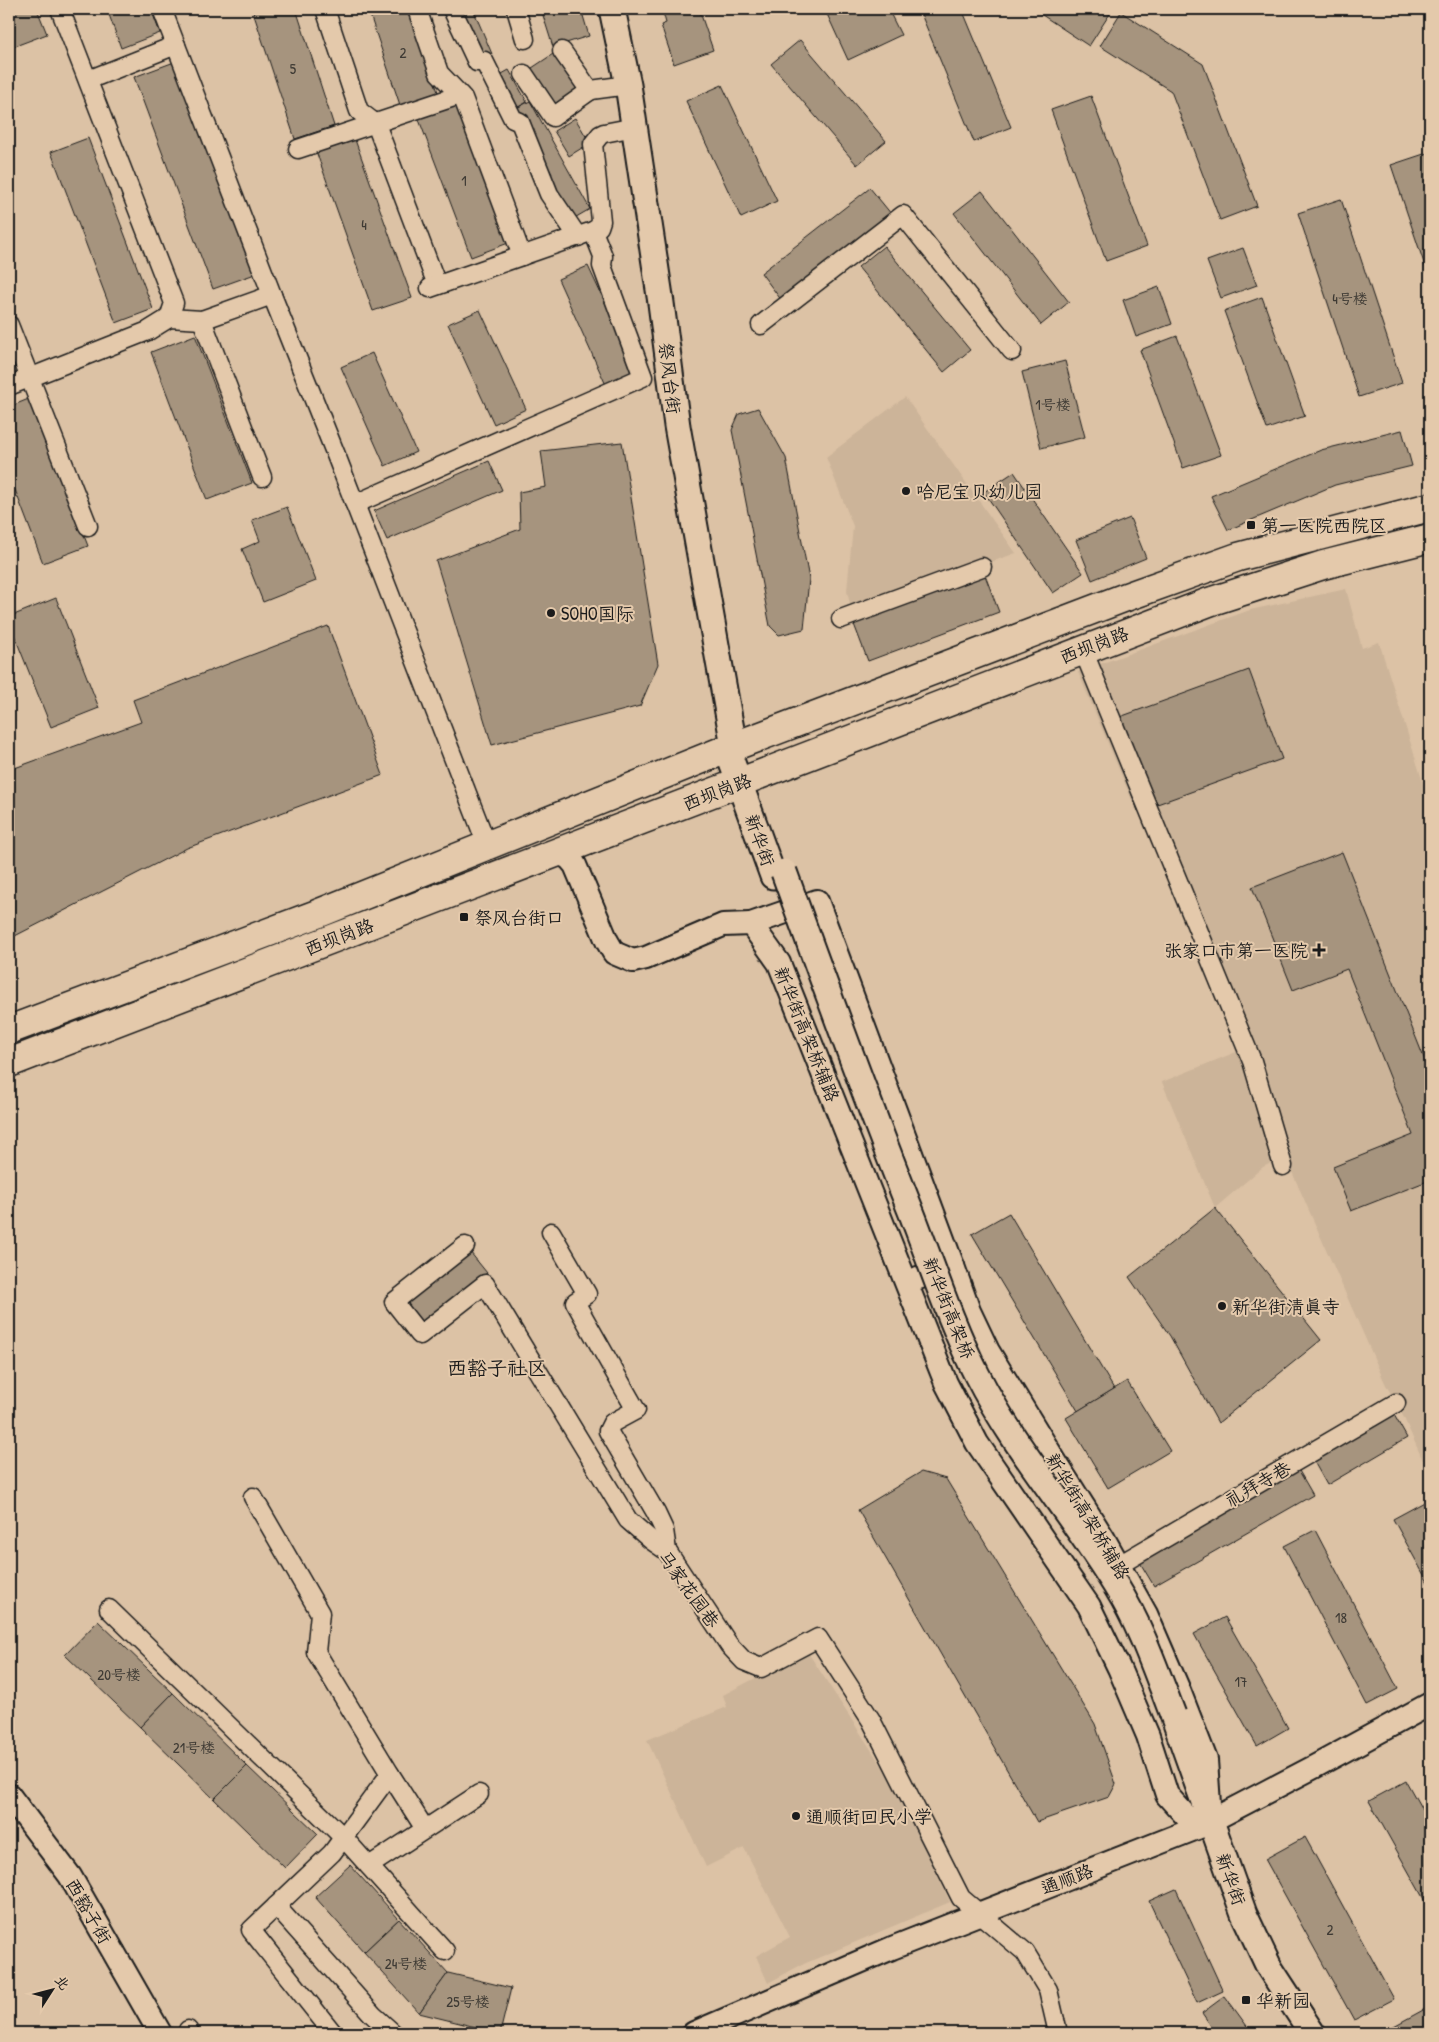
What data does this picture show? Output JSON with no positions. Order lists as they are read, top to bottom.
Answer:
{
  "streets": {
    "main road": [
      "祭风台街",
      "西坝岗路",
      "新华街",
      "新华街高架桥"
    ],
    "street": [
      "新华街高架桥辅路",
      "礼拜寺巷",
      "马家花园巷",
      "通顺路",
      "西豁子街"
    ]
  },
  "crossings": [
    ["祭风台街", "西坝岗路"],
    ["祭风台街", "新华街"],
    ["西坝岗路", "新华街"],
    ["新华街", "新华街高架桥辅路"],
    ["新华街", "新华街高架桥"],
    ["新华街", "通顺路"],
    ["新华街高架桥辅路", "礼拜寺巷"],
    ["新华街高架桥辅路", "通顺路"],
    ["马家花园巷", "通顺路"]
  ],
  "districts": ["西豁子社区"],
  "places": {
    "other": [
      "哈尼宝贝幼儿园",
      "SOHO国际",
      "新华街清真寺",
      "通顺街回民小学"
    ],
    "transit": ["第一医院西院区", "祭风台街口", "华新园"],
    "health": ["张家口市第一医院"]
  },
  "house_numbers": [
    "2",
    "5",
    "1",
    "4",
    "4号楼",
    "1号楼",
    "18",
    "20号楼",
    "17",
    "21号楼",
    "2",
    "24号楼",
    "25号楼"
  ],
  "north": "top right"
}
